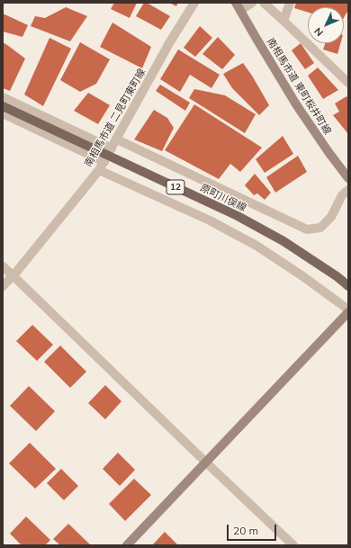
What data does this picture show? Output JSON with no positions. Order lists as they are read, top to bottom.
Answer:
{
  "streets": {
    "main road": ["12", "原町川俣線"],
    "street": ["南相馬市道 東町桜井町線", "南相馬市道 二見町東町線"]
  },
  "scale_bar": "20 m",
  "north": "bottom left"
}
